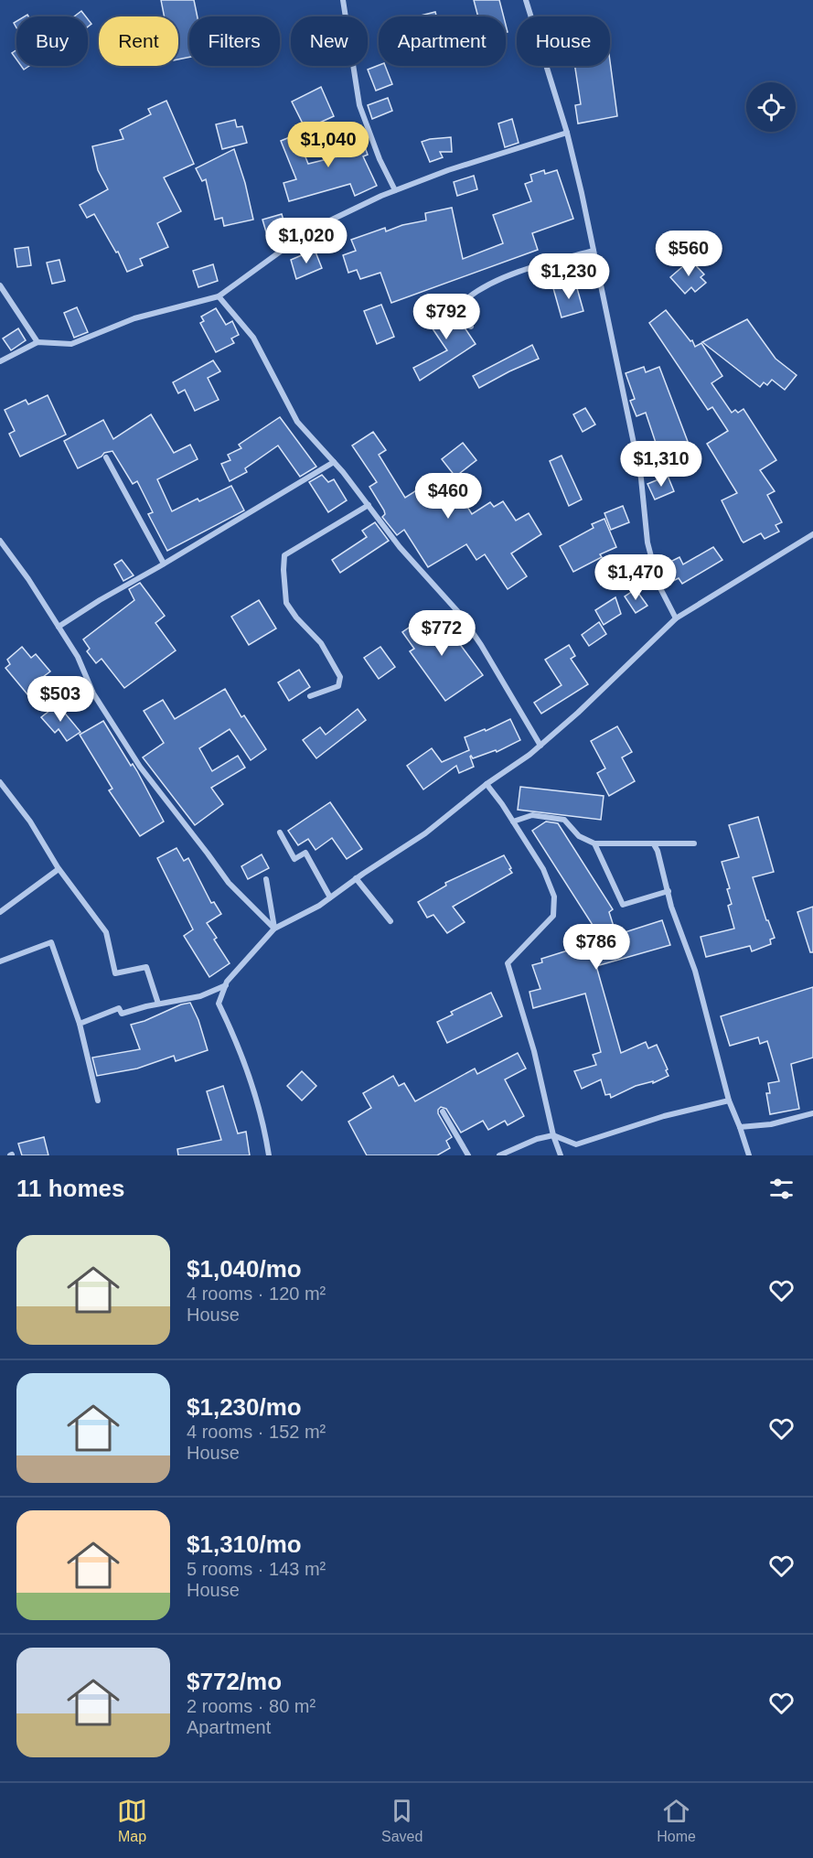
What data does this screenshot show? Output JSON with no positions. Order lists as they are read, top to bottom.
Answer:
{
  "page": {
    "chip": [
      "Buy",
      "Rent",
      "Filters",
      "New",
      "Apartment",
      "House"
    ],
    "price": [
      "$1,040",
      "$1,020",
      "$560",
      "$1,230",
      "$792",
      "$1,310",
      "$460",
      "$1,470",
      "$772",
      "$503",
      "$786"
    ],
    "heading": "11 homes",
    "list": [
      {
        "name": "$1,040/mo",
        "note": "4 rooms · 120 m² · House"
      },
      {
        "name": "$1,230/mo",
        "note": "4 rooms · 152 m² · House"
      },
      {
        "name": "$1,310/mo",
        "note": "5 rooms · 143 m² · House"
      },
      {
        "name": "$772/mo",
        "note": "2 rooms · 80 m² · Apartment"
      }
    ],
    "tabs": ["Map", "Saved", "Home"]
  }
}
